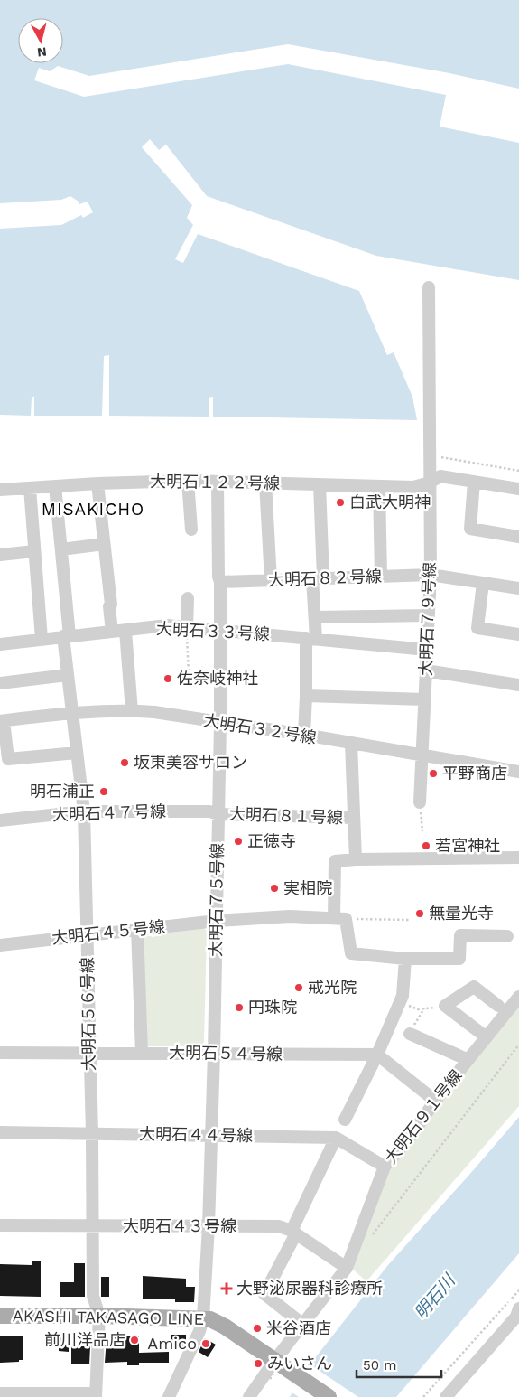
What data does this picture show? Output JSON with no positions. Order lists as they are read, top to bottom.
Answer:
{
  "streets": {
    "main road": ["AKASHI TAKASAGO LINE"],
    "street": [
      "大明石１２２号線",
      "大明石８２号線",
      "大明石７９号線",
      "大明石３３号線",
      "大明石３２号線",
      "大明石４７号線",
      "大明石８１号線",
      "大明石７５号線",
      "大明石４５号線",
      "大明石５６号線",
      "大明石５４号線",
      "大明石９１号線",
      "大明石４４号線",
      "大明石４３号線"
    ]
  },
  "crossings": [
    ["大明石１２２号線", "大明石７９号線"],
    ["大明石１２２号線", "大明石７５号線"],
    ["大明石１２２号線", "大明石５６号線"],
    ["大明石８２号線", "大明石７９号線"],
    ["大明石８２号線", "大明石７５号線"],
    ["大明石７９号線", "大明石３３号線"],
    ["大明石７９号線", "大明石３２号線"],
    ["大明石３３号線", "大明石７５号線"],
    ["大明石３３号線", "大明石５６号線"],
    ["大明石３２号線", "大明石７５号線"],
    ["大明石３２号線", "大明石５６号線"],
    ["大明石４７号線", "大明石８１号線"],
    ["大明石４７号線", "大明石７５号線"],
    ["大明石４７号線", "大明石５６号線"],
    ["大明石８１号線", "大明石７５号線"],
    ["大明石７５号線", "大明石４５号線"],
    ["大明石７５号線", "大明石５４号線"],
    ["大明石７５号線", "大明石４４号線"],
    ["大明石７５号線", "大明石４３号線"],
    ["大明石７５号線", "AKASHI TAKASAGO LINE"],
    ["大明石４５号線", "大明石５６号線"],
    ["大明石５６号線", "大明石５４号線"],
    ["大明石５６号線", "大明石４４号線"],
    ["大明石５６号線", "大明石４３号線"],
    ["大明石５６号線", "AKASHI TAKASAGO LINE"],
    ["大明石９１号線", "大明石４３号線"],
    ["大明石９１号線", "AKASHI TAKASAGO LINE"]
  ],
  "districts": ["MISAKICHO"],
  "water": ["明石川"],
  "places": {
    "other": [
      "白武大明神",
      "佐奈岐神社",
      "坂東美容サロン",
      "平野商店",
      "明石浦正",
      "正徳寺",
      "若宮神社",
      "実相院",
      "無量光寺",
      "戒光院",
      "円珠院",
      "米谷酒店",
      "前川洋品店",
      "Amico",
      "みいさん"
    ],
    "health": ["大野泌尿器科診療所"]
  },
  "scale_bar": "50 m",
  "north": "bottom"
}
